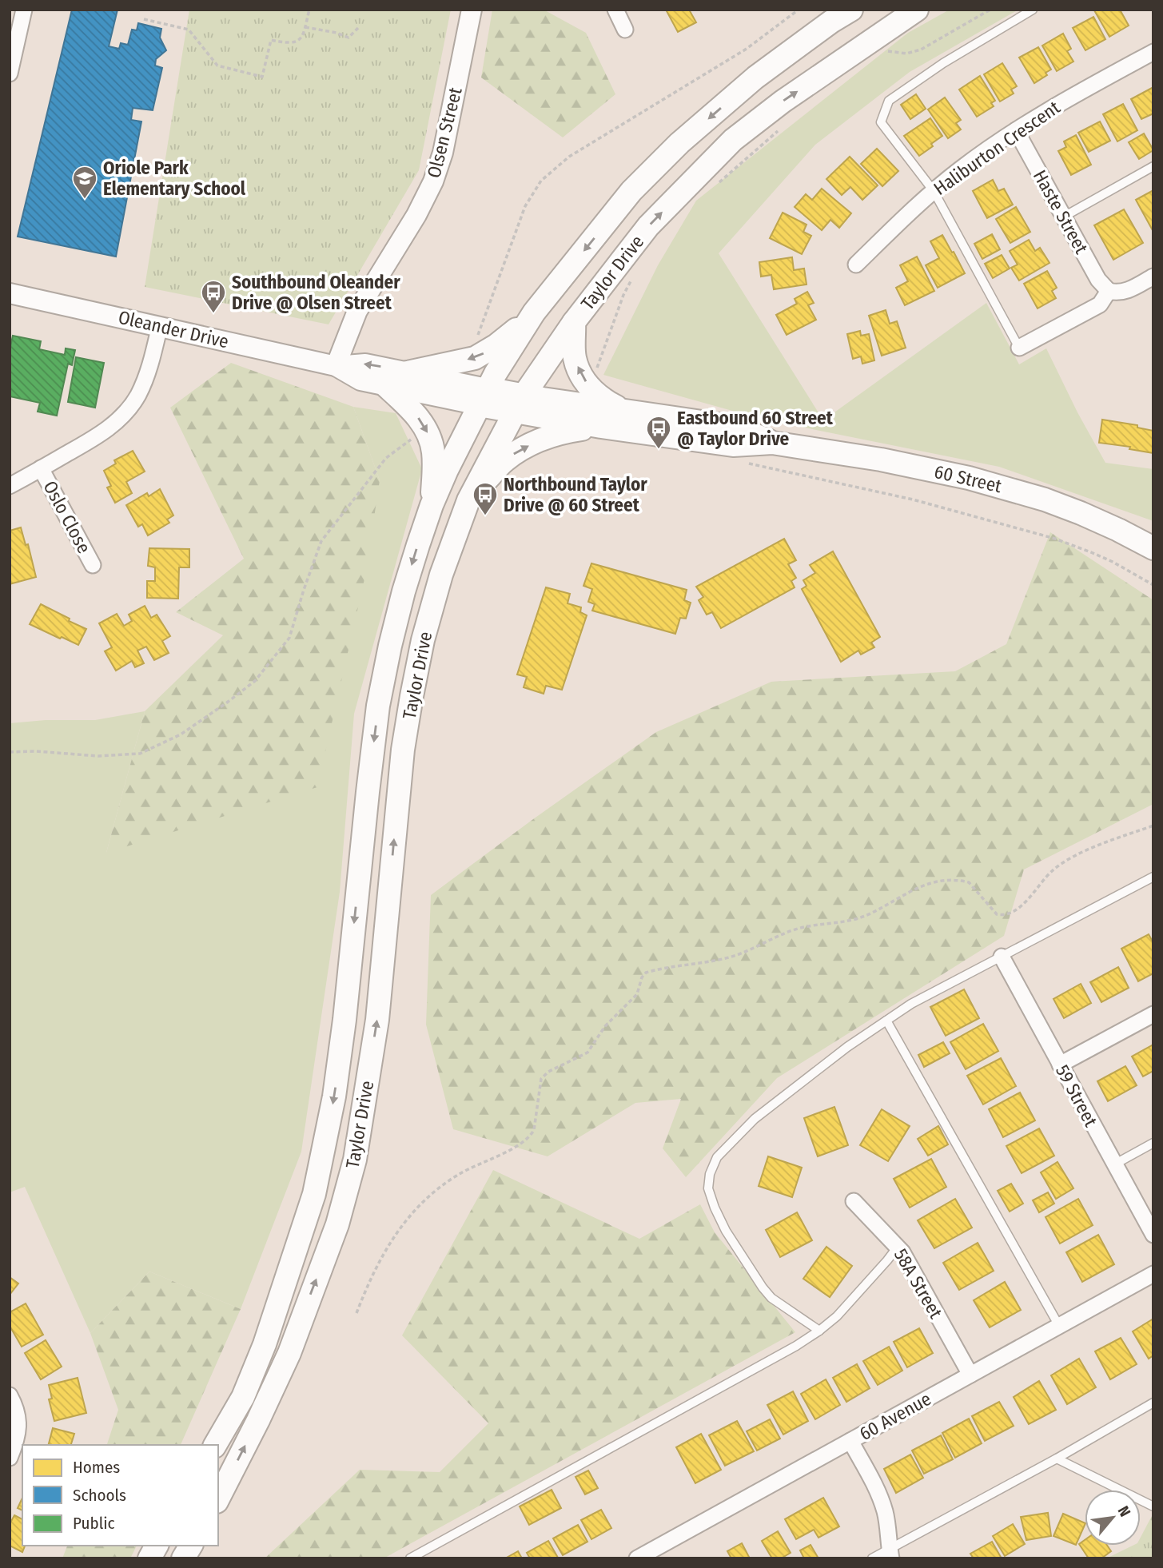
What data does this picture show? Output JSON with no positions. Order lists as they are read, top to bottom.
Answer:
{
  "streets": {
    "main road": ["Taylor Drive", "60 Street"],
    "street": [
      "Olsen Street",
      "Haliburton Crescent",
      "Haste Street",
      "Oleander Drive",
      "Oslo Close",
      "59 Street",
      "58A Street",
      "60 Avenue"
    ]
  },
  "crossings": [
    ["Olsen Street", "Oleander Drive"],
    ["Haliburton Crescent", "Haste Street"],
    ["Taylor Drive", "Oleander Drive"],
    ["Taylor Drive", "60 Street"],
    ["58A Street", "60 Avenue"]
  ],
  "places": {
    "school or university": ["Oriole Park Elementary School"],
    "bus stop": ["Southbound Oleander Drive @ Olsen Street", "Eastbound 60 Street @ Taylor Drive", "Northbound Taylor Drive @ 60 Street"]
  },
  "legend": ["Homes", "Schools", "Public"],
  "north": "top right"
}
